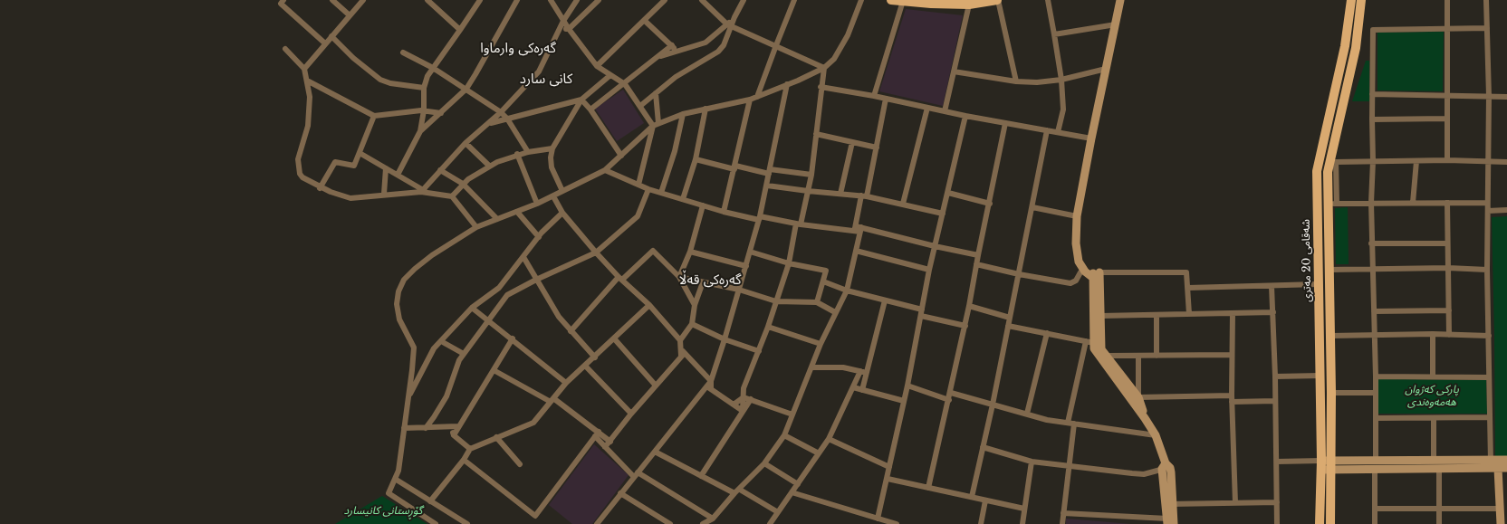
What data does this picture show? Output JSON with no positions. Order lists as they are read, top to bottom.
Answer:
{
  "streets": {
    "main road": ["شەقامی 20 مەتری"]
  },
  "districts": ["گەرەکی وارماوا", "کانی سارد", "گەرەکی قەڵا"],
  "parks": ["پارکی کەژوان هەمەوەندی", "گۆڕستانی کانیسارد"]
}
